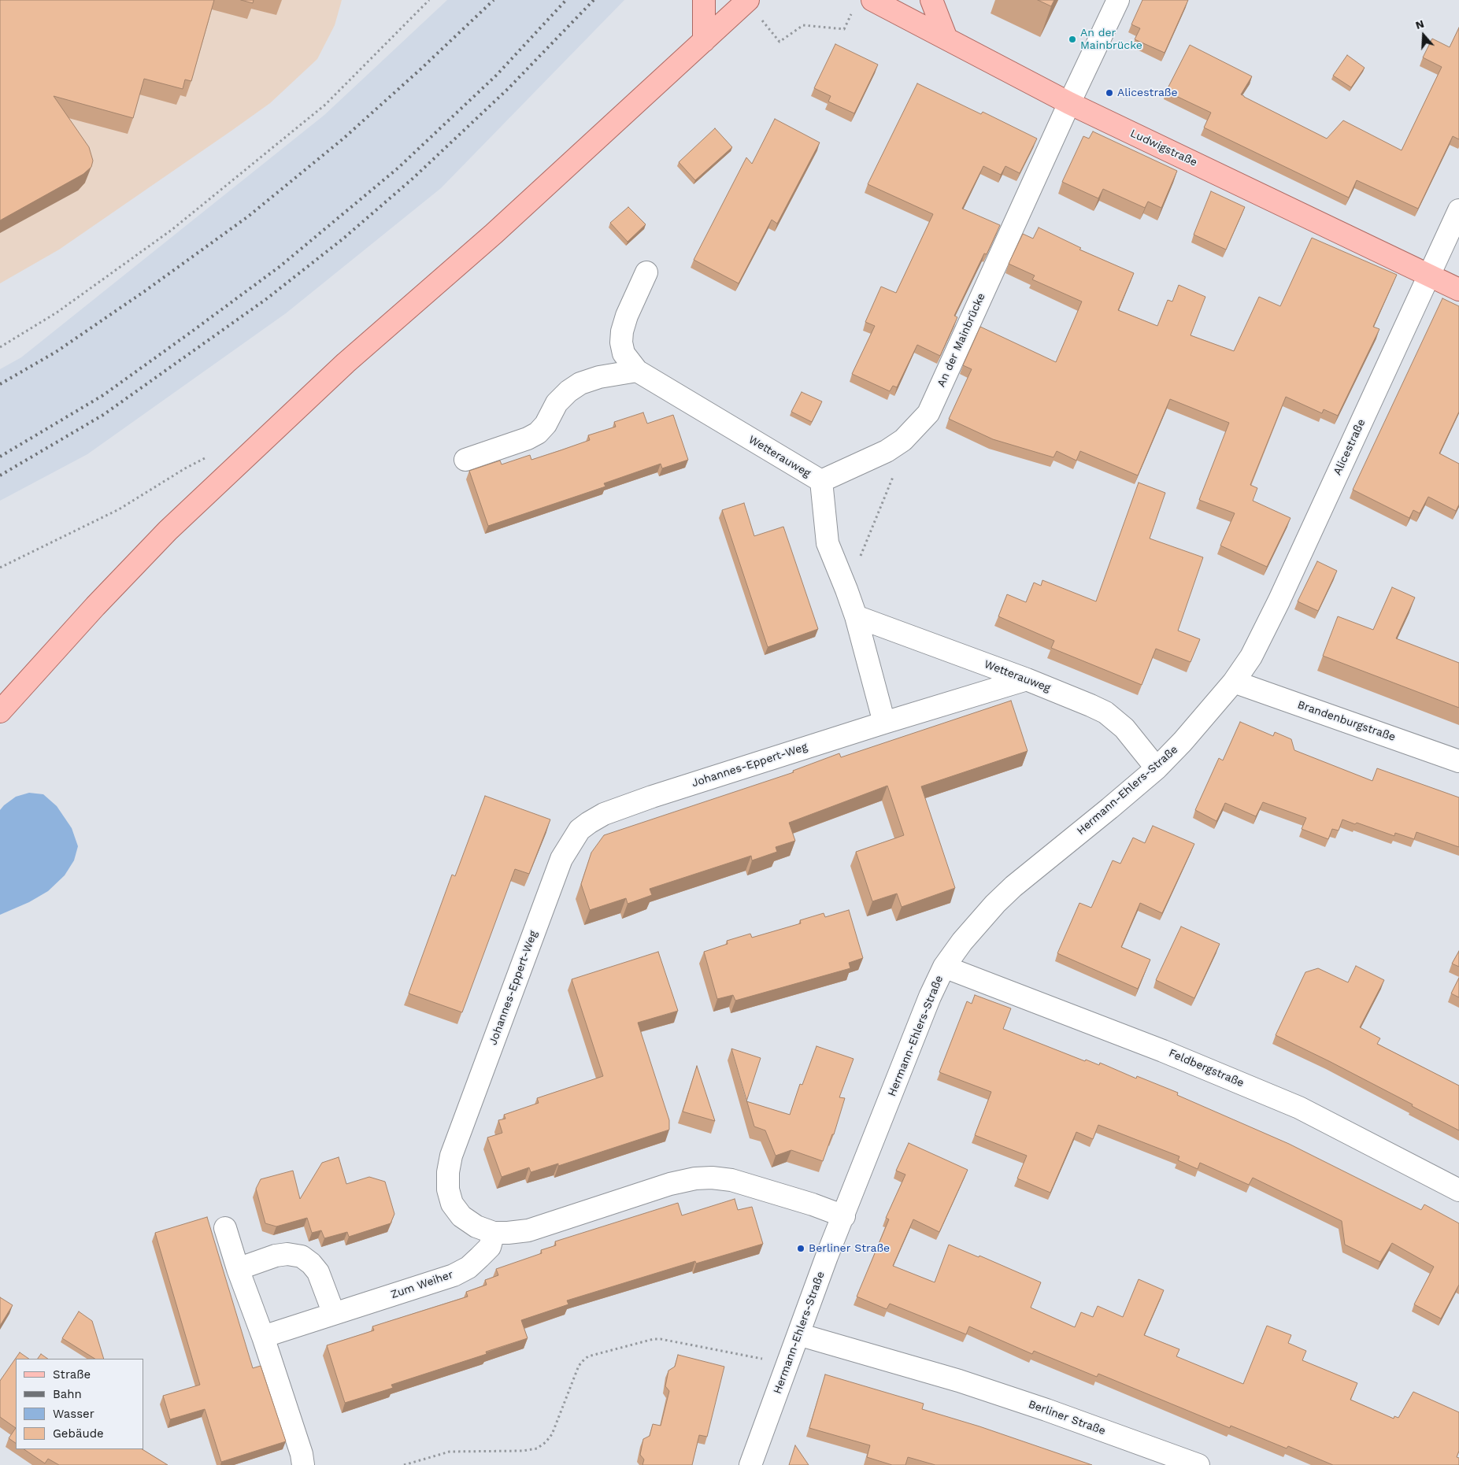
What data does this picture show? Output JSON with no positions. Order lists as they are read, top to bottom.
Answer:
{
  "streets": {
    "main road": ["Ludwigstraße"],
    "street": [
      "An der Mainbrücke",
      "Alicestraße",
      "Wetterauweg",
      "Brandenburgstraße",
      "Johannes-Eppert-Weg",
      "Hermann-Ehlers-Straße",
      "Feldbergstraße",
      "Zum Weiher",
      "Berliner Straße"
    ]
  },
  "crossings": [
    ["Ludwigstraße", "An der Mainbrücke"],
    ["Ludwigstraße", "Alicestraße"],
    ["An der Mainbrücke", "Wetterauweg"],
    ["Alicestraße", "Brandenburgstraße"],
    ["Alicestraße", "Hermann-Ehlers-Straße"],
    ["Wetterauweg", "Johannes-Eppert-Weg"],
    ["Wetterauweg", "Hermann-Ehlers-Straße"],
    ["Brandenburgstraße", "Hermann-Ehlers-Straße"],
    ["Johannes-Eppert-Weg", "Hermann-Ehlers-Straße"],
    ["Johannes-Eppert-Weg", "Zum Weiher"],
    ["Hermann-Ehlers-Straße", "Feldbergstraße"],
    ["Hermann-Ehlers-Straße", "Berliner Straße"]
  ],
  "places": ["An der Mainbrücke", "Alicestraße", "Berliner Straße"],
  "legend": [
    "Straße",
    "Bahn",
    "Wasser",
    "Gebäude"
  ],
  "north": "top"
}
